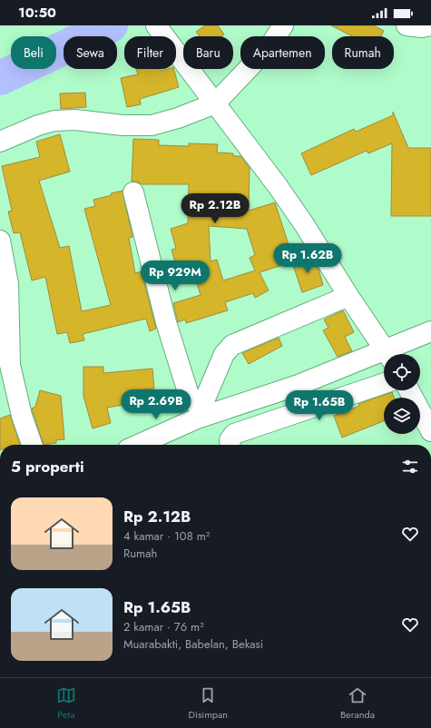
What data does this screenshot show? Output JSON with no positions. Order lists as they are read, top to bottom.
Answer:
{
  "page": {
    "status": "10:50",
    "chip": [
      "Beli",
      "Sewa",
      "Filter",
      "Baru",
      "Apartemen",
      "Rumah"
    ],
    "price": [
      "Rp 2.12B",
      "Rp 1.62B",
      "Rp 929M",
      "Rp 2.69B",
      "Rp 1.65B"
    ],
    "heading": "5 properti",
    "list": [
      {
        "name": "Rp 2.12B",
        "note": "4 kamar · 108 m² · Rumah"
      },
      {
        "name": "Rp 1.65B",
        "note": "2 kamar · 76 m² · Muarabakti, Babelan, Bekasi"
      }
    ],
    "tabs": ["Peta", "Disimpan", "Beranda"]
  }
}
